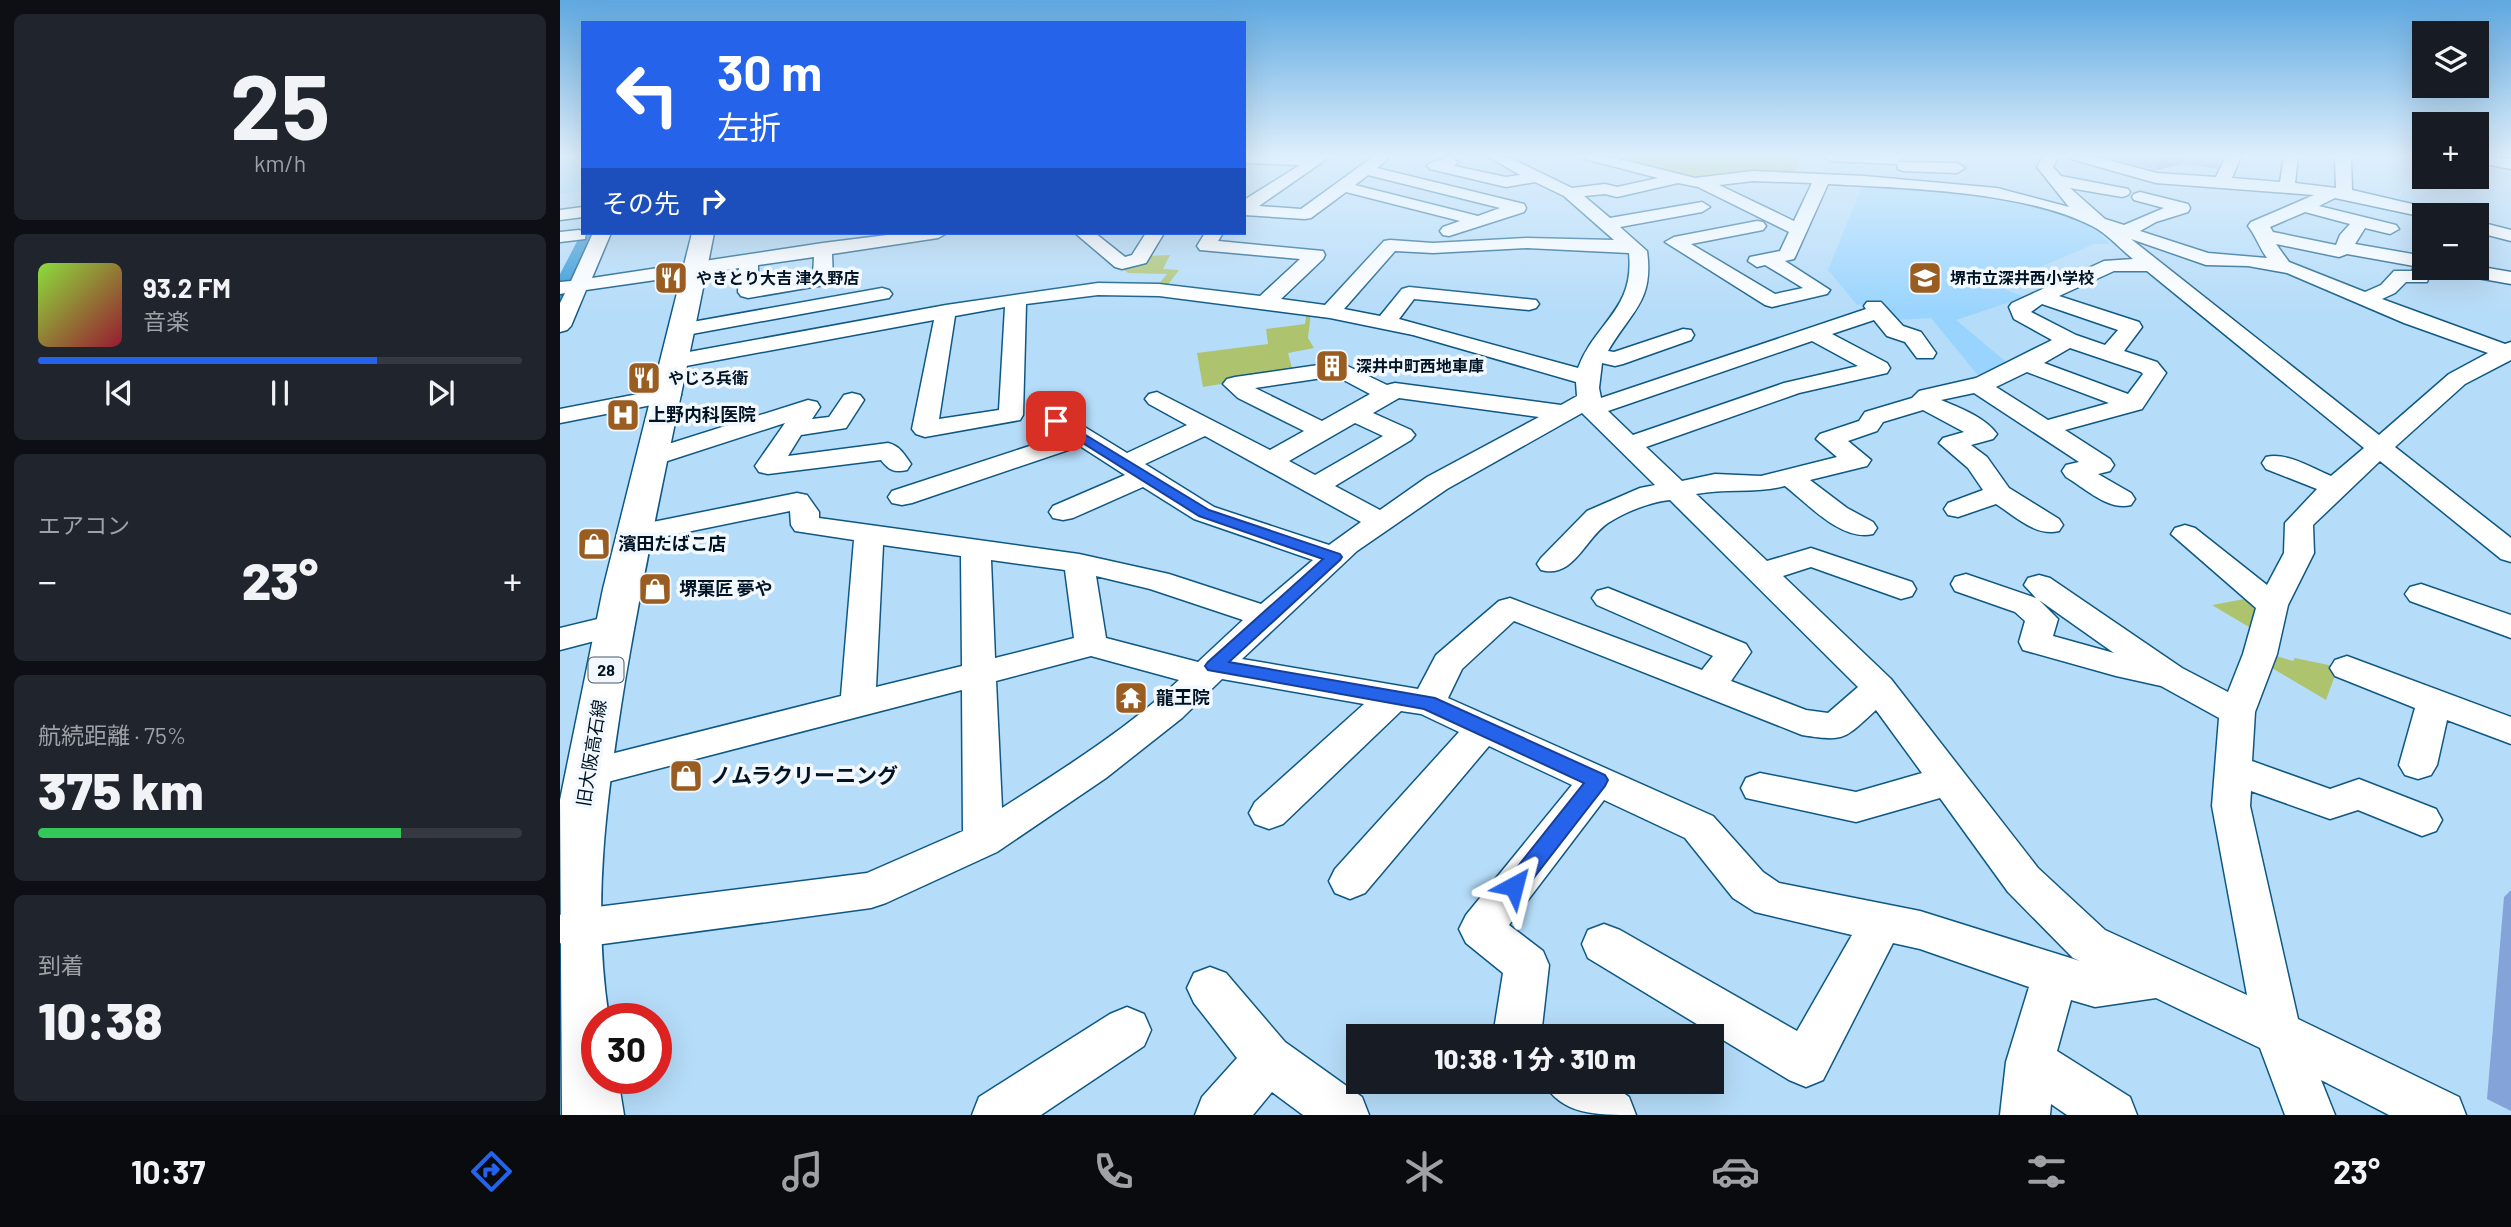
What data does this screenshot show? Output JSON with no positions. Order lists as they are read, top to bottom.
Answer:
{
  "streets": {
    "main road": ["28", "旧大阪高石線"]
  },
  "places": {
    "restaurant": ["やきとり大吉 津久野店", "やじろ兵衛"],
    "school or university": ["堺市立深井西小学校"],
    "building": ["深井中町西地車庫"],
    "hospital": ["上野内科医院"],
    "shop": ["濱田たばこ店", "堺菓匠 夢や", "ノムラクリーニング"],
    "temple": ["龍王院"]
  },
  "page": {
    "tile": [
      ["25", "km/h"],
      "エアコン",
      ["航続距離 · 75%", "375 km"],
      ["到着", "10:38"]
    ],
    "map_buttons": ["+", "−"],
    "turn": ["30 m", "左折"],
    "then": "その先",
    "song": ["93.2 FM", "音楽"],
    "heat": ["−", "23°", "+"],
    "limit": "30",
    "trip": "10:38 · 1 分 · 310 m",
    "tabs": ["10:37", "23°"]
  }
}
